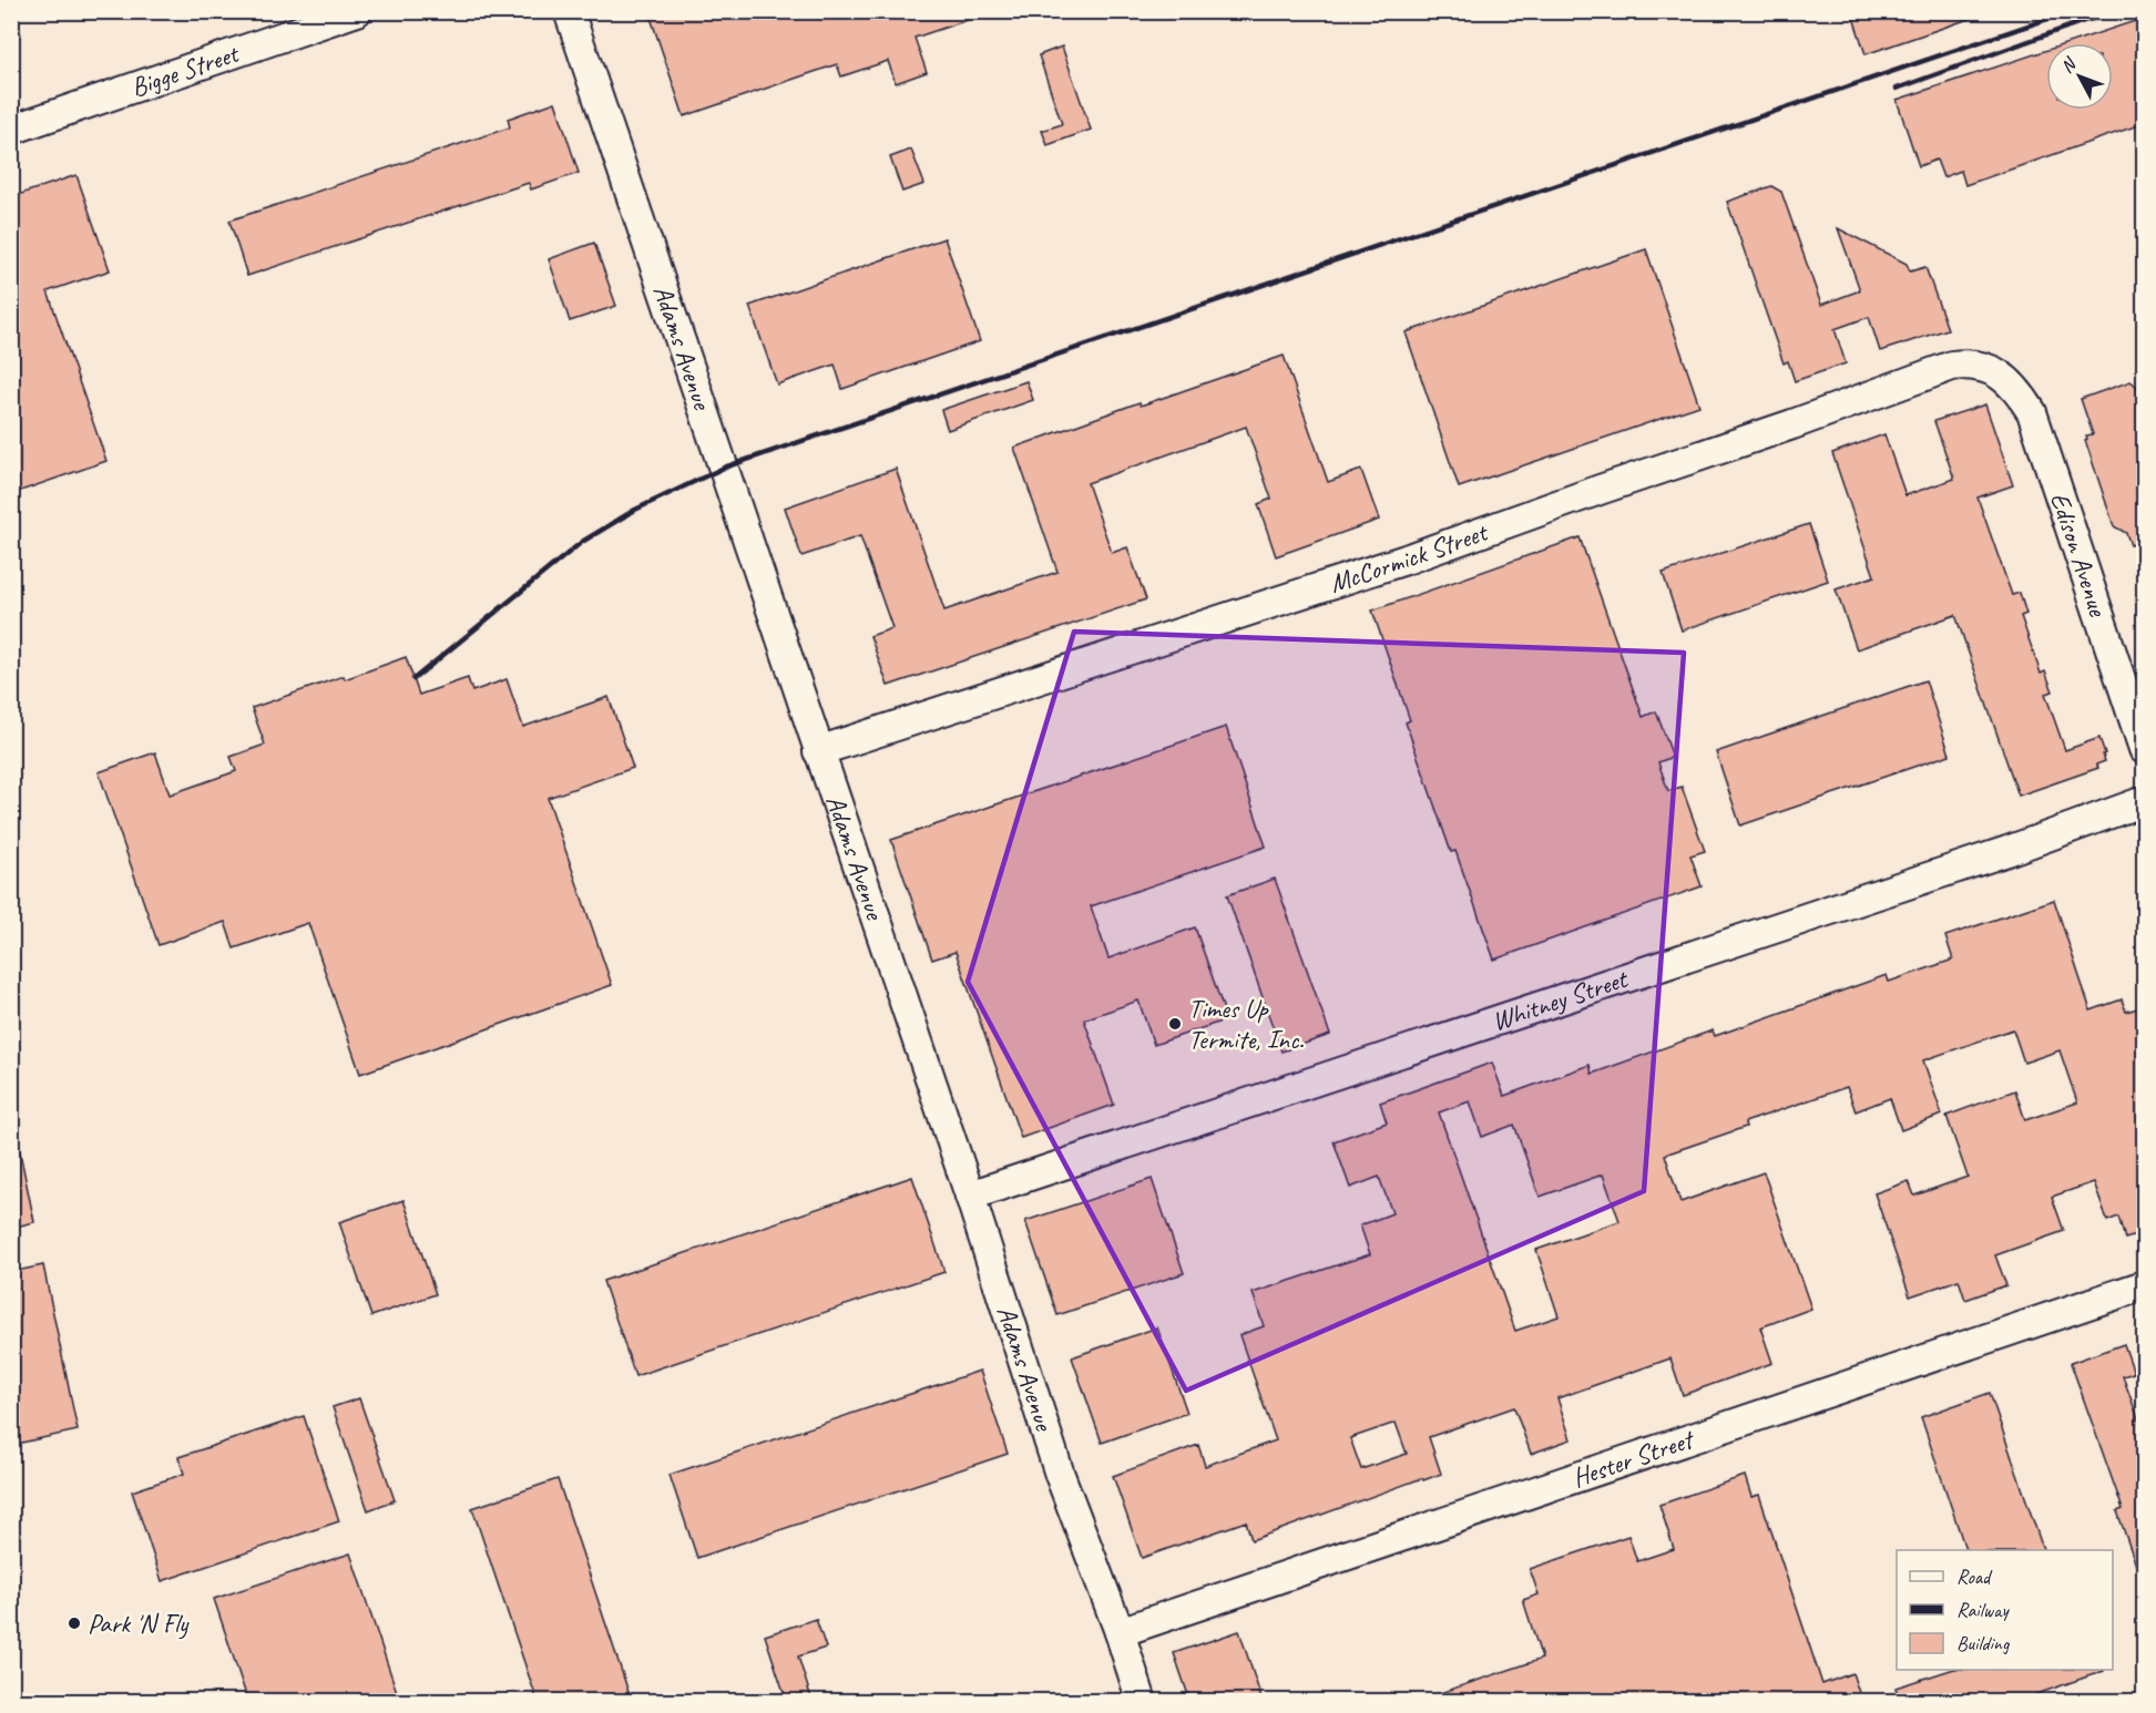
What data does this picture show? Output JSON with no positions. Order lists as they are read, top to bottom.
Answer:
{
  "streets": {
    "street": [
      "Bigge Street",
      "Adams Avenue",
      "Edison Avenue",
      "McCormick Street",
      "Whitney Street",
      "Hester Street"
    ]
  },
  "crossings": [
    ["Adams Avenue", "McCormick Street"],
    ["Adams Avenue", "Whitney Street"],
    ["Adams Avenue", "Hester Street"],
    ["Edison Avenue", "McCormick Street"]
  ],
  "places": ["Times Up Termite, Inc.", "Park 'N Fly"],
  "legend": ["Road", "Railway", "Building"],
  "north": "top left"
}
